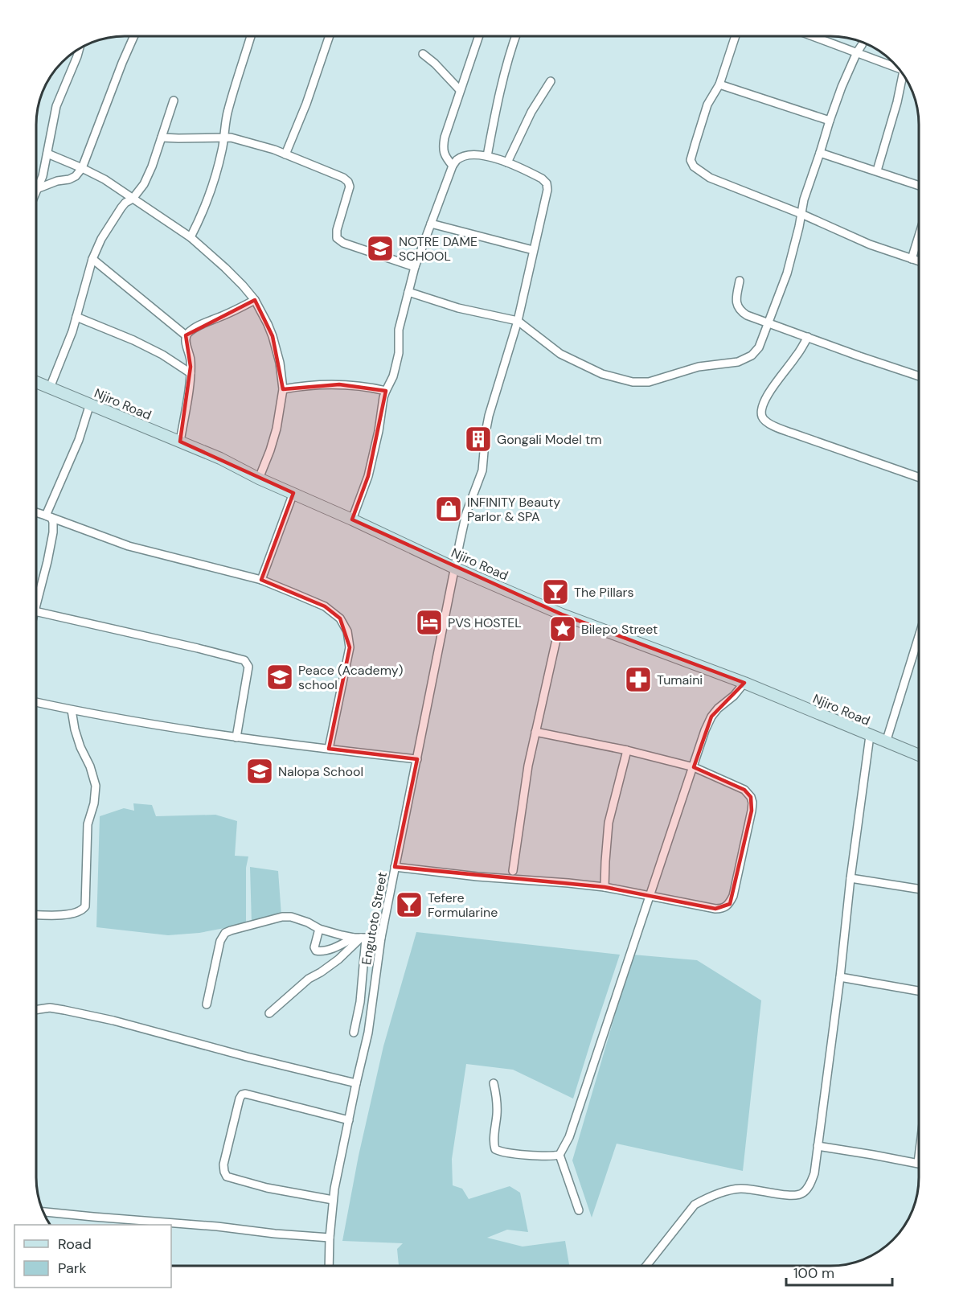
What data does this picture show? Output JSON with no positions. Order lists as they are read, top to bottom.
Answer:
{
  "streets": {
    "street": ["Njiro Road", "Engutoto Street"]
  },
  "crossings": [
    ["Njiro Road", "Engutoto Street"]
  ],
  "places": {
    "school or university": ["NOTRE DAME SCHOOL", "Peace (Academy) school", "Nalopa School"],
    "building": ["Gongali Model tm"],
    "shop": ["INFINITY Beauty Parlor & SPA"],
    "bar": ["The Pillars", "Tefere Formularine"],
    "hotel": ["PVS HOSTEL"],
    "place": ["Bilepo Street"],
    "pharmacy": ["Tumaini"]
  },
  "legend": ["Road", "Park"],
  "scale_bar": "100 m"
}
